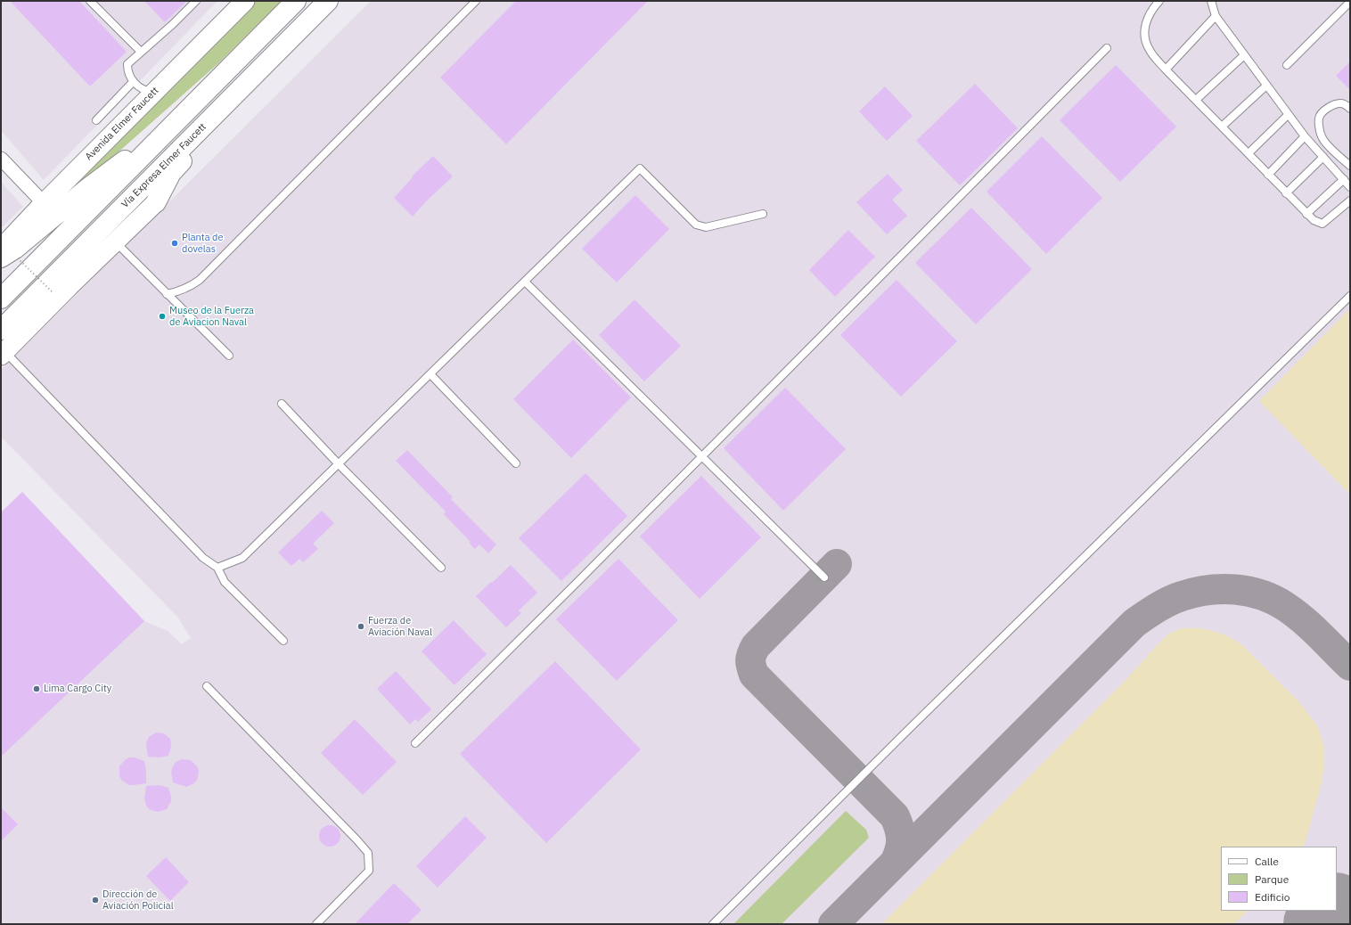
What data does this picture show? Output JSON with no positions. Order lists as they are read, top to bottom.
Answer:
{
  "streets": {
    "highway": ["Vía Expresa Elmer Faucett"],
    "main road": ["Avenida Elmer Faucett"]
  },
  "places": [
    "Planta de dovelas",
    "Museo de la Fuerza de Aviacion Naval",
    "Fuerza de Aviación Naval",
    "Lima Cargo City",
    "Dirección de Aviación Policial"
  ],
  "legend": ["Calle", "Parque", "Edificio"]
}
